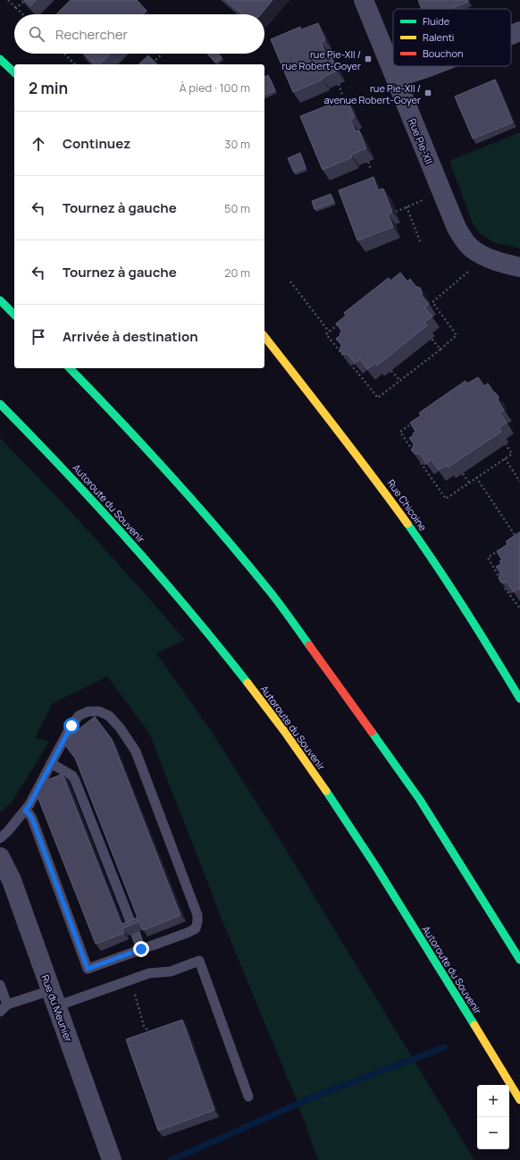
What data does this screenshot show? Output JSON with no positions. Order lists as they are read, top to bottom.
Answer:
{
  "streets": {
    "main road": ["Autoroute du Souvenir", "Rue Chicoine"],
    "street": ["Rue Pie-XII", "Rue du Meunier"]
  },
  "places": {
    "transit": ["rue Pie-XII / rue Robert-Goyer", "rue Pie-XII / avenue Robert-Goyer"]
  },
  "legend": ["Fluide", "Ralenti", "Bouchon"],
  "page": {
    "search": "Rechercher",
    "heading": ["2 min", "À pied · 100 m"],
    "list": [
      ["Continuez", "30 m"],
      ["Tournez à gauche", "50 m"],
      ["Tournez à gauche", "20 m"],
      "Arrivée à destination"
    ],
    "map_buttons": ["+", "−"]
  }
}
